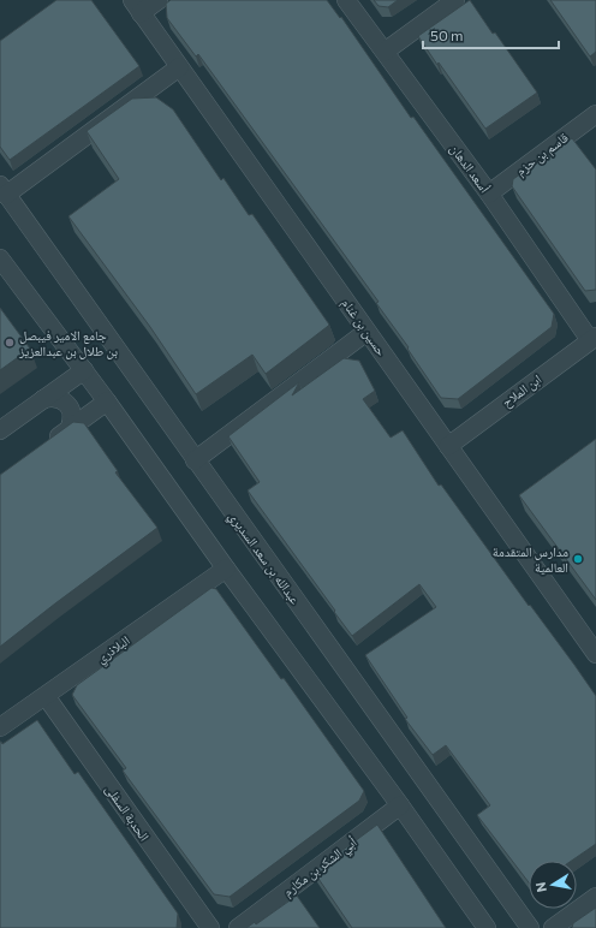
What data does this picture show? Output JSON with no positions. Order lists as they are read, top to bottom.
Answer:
{
  "streets": {
    "street": [
      "قاسم بن حزم",
      "أسعد الدهان",
      "حسين بن غنام",
      "ابن الملاح",
      "عبدالله بن سعد السديري",
      "البلاذري",
      "الحدبة السفلى",
      "أبي الشكر بن مكارم"
    ]
  },
  "crossings": [
    ["قاسم بن حزم", "أسعد الدهان"],
    ["أسعد الدهان", "ابن الملاح"],
    ["حسين بن غنام", "ابن الملاح"],
    ["البلاذري", "الحدبة السفلى"]
  ],
  "places": ["جامع الامير فيبصل بن طلال بن عبدالعزيز", "مدارس المتقدمة العالمية"],
  "scale_bar": "50 m",
  "north": "left"
}
